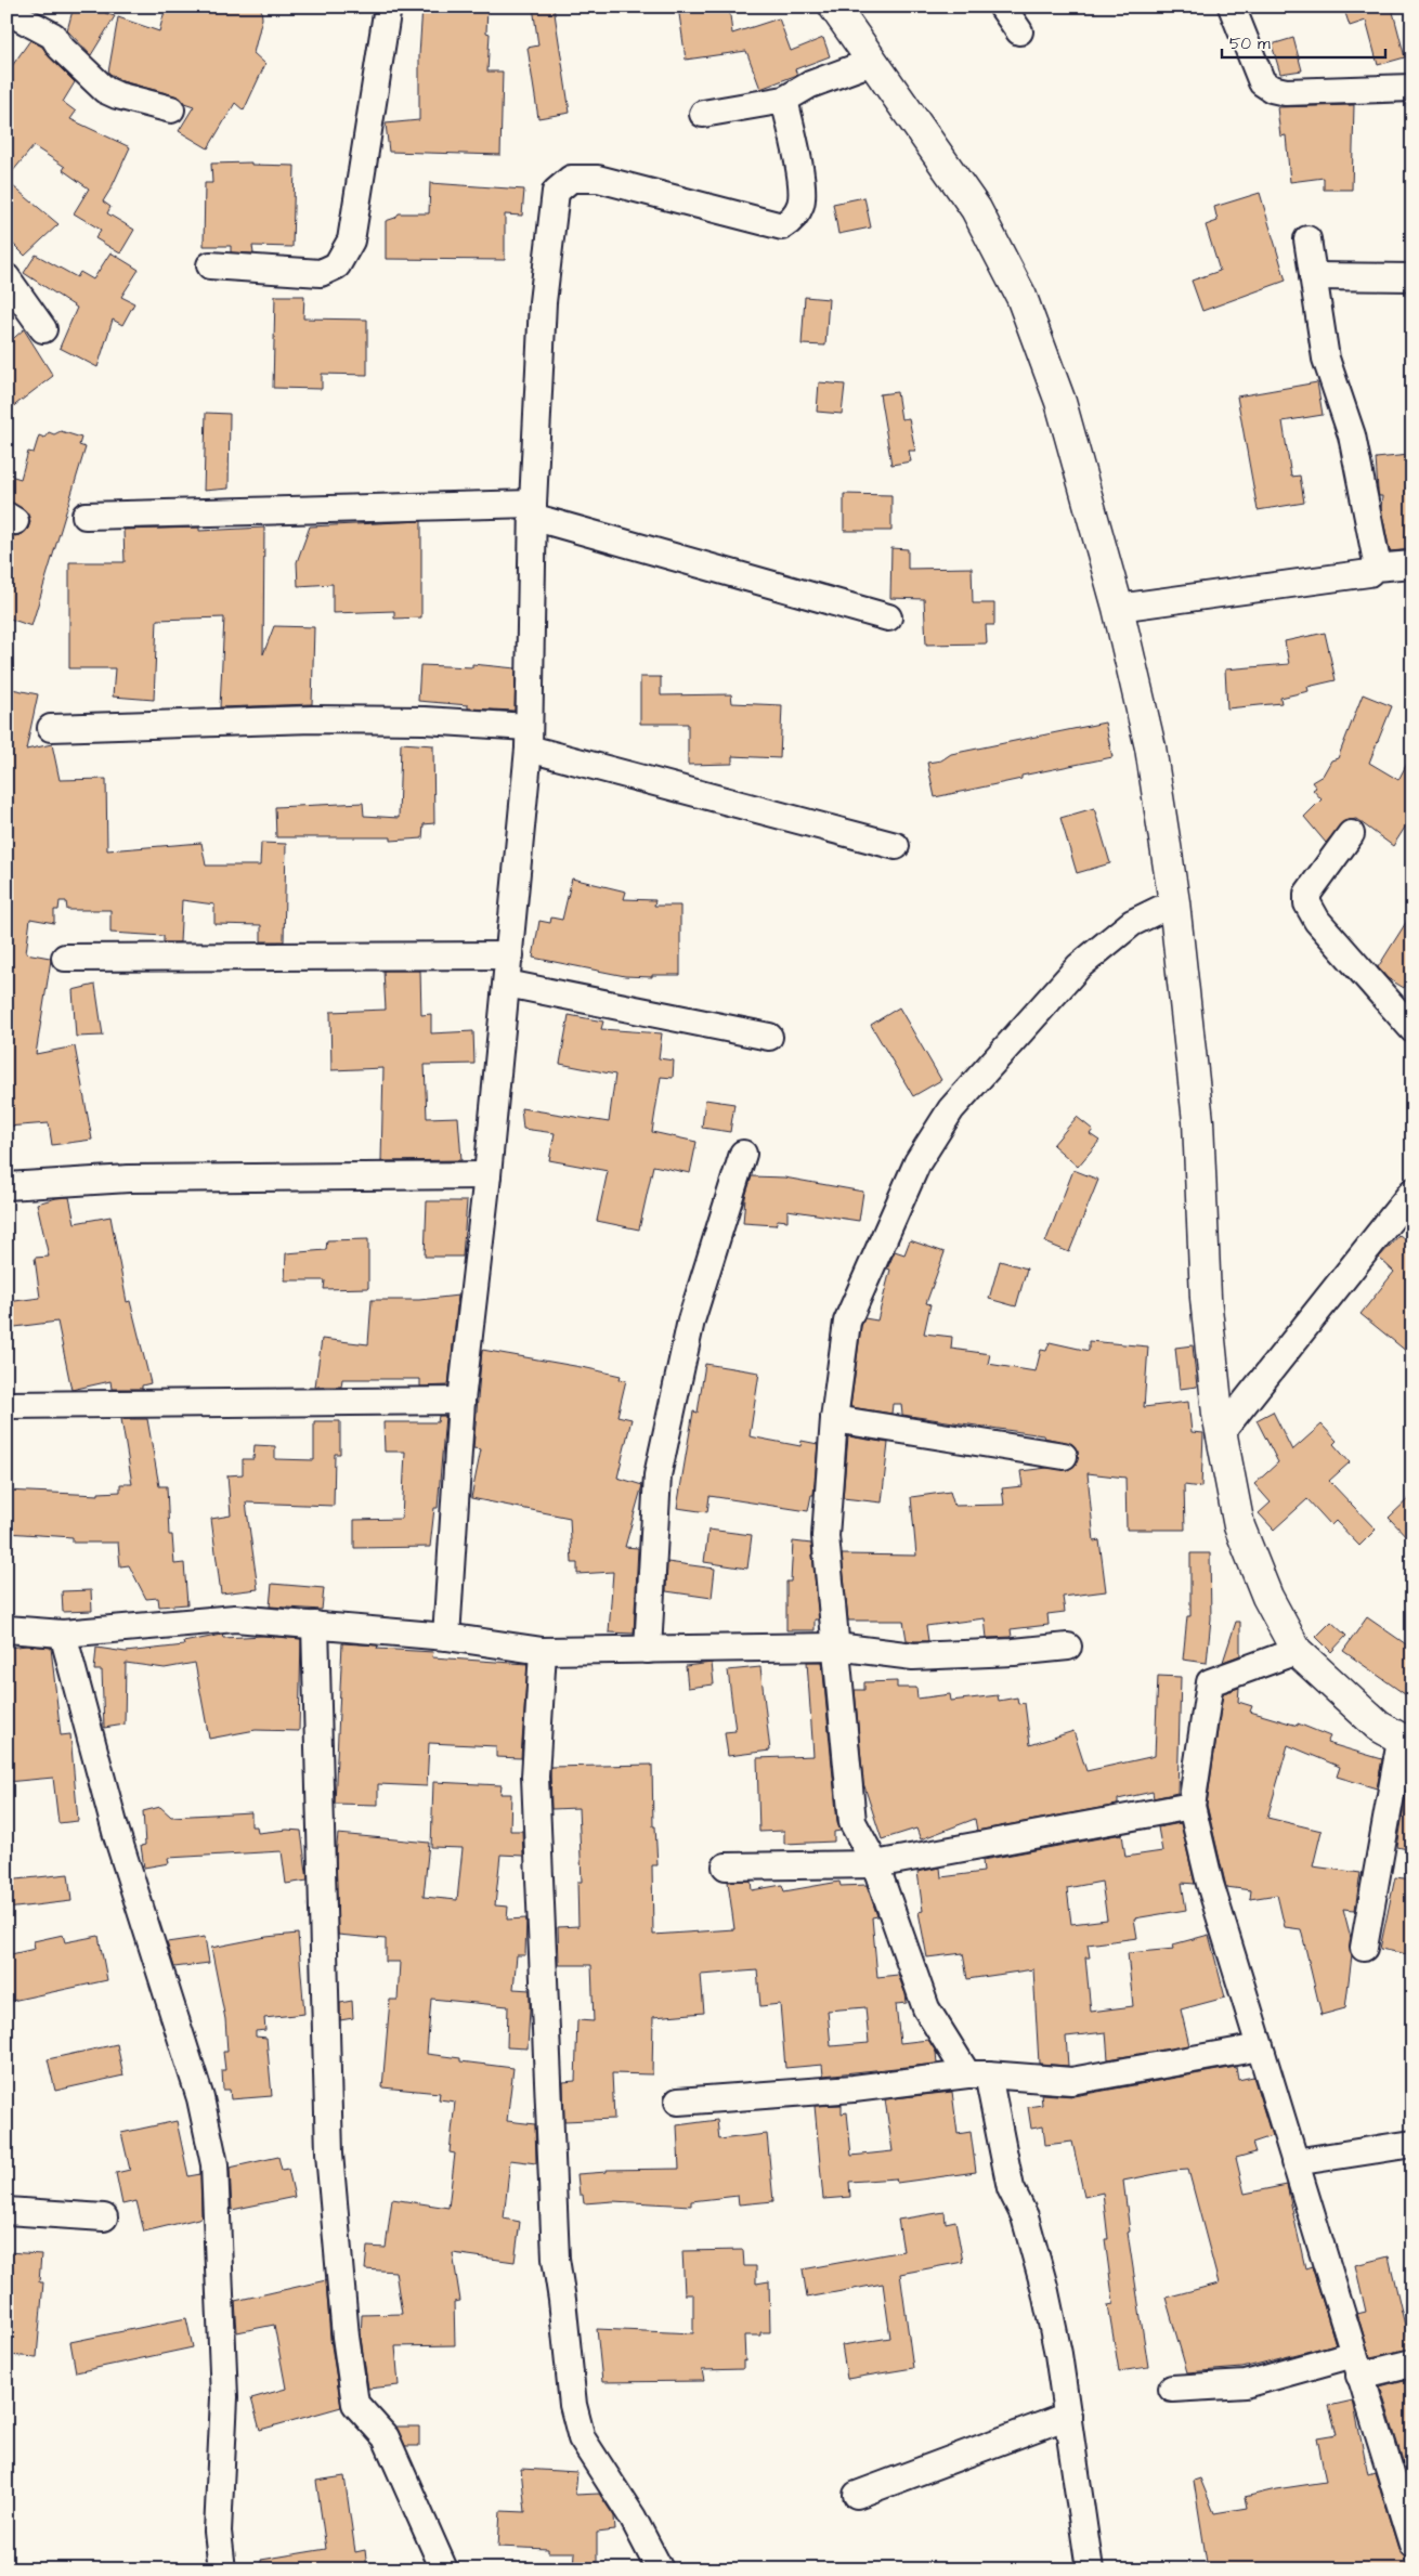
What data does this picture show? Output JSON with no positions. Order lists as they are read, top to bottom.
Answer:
{
  "scale_bar": "50 m"
}
